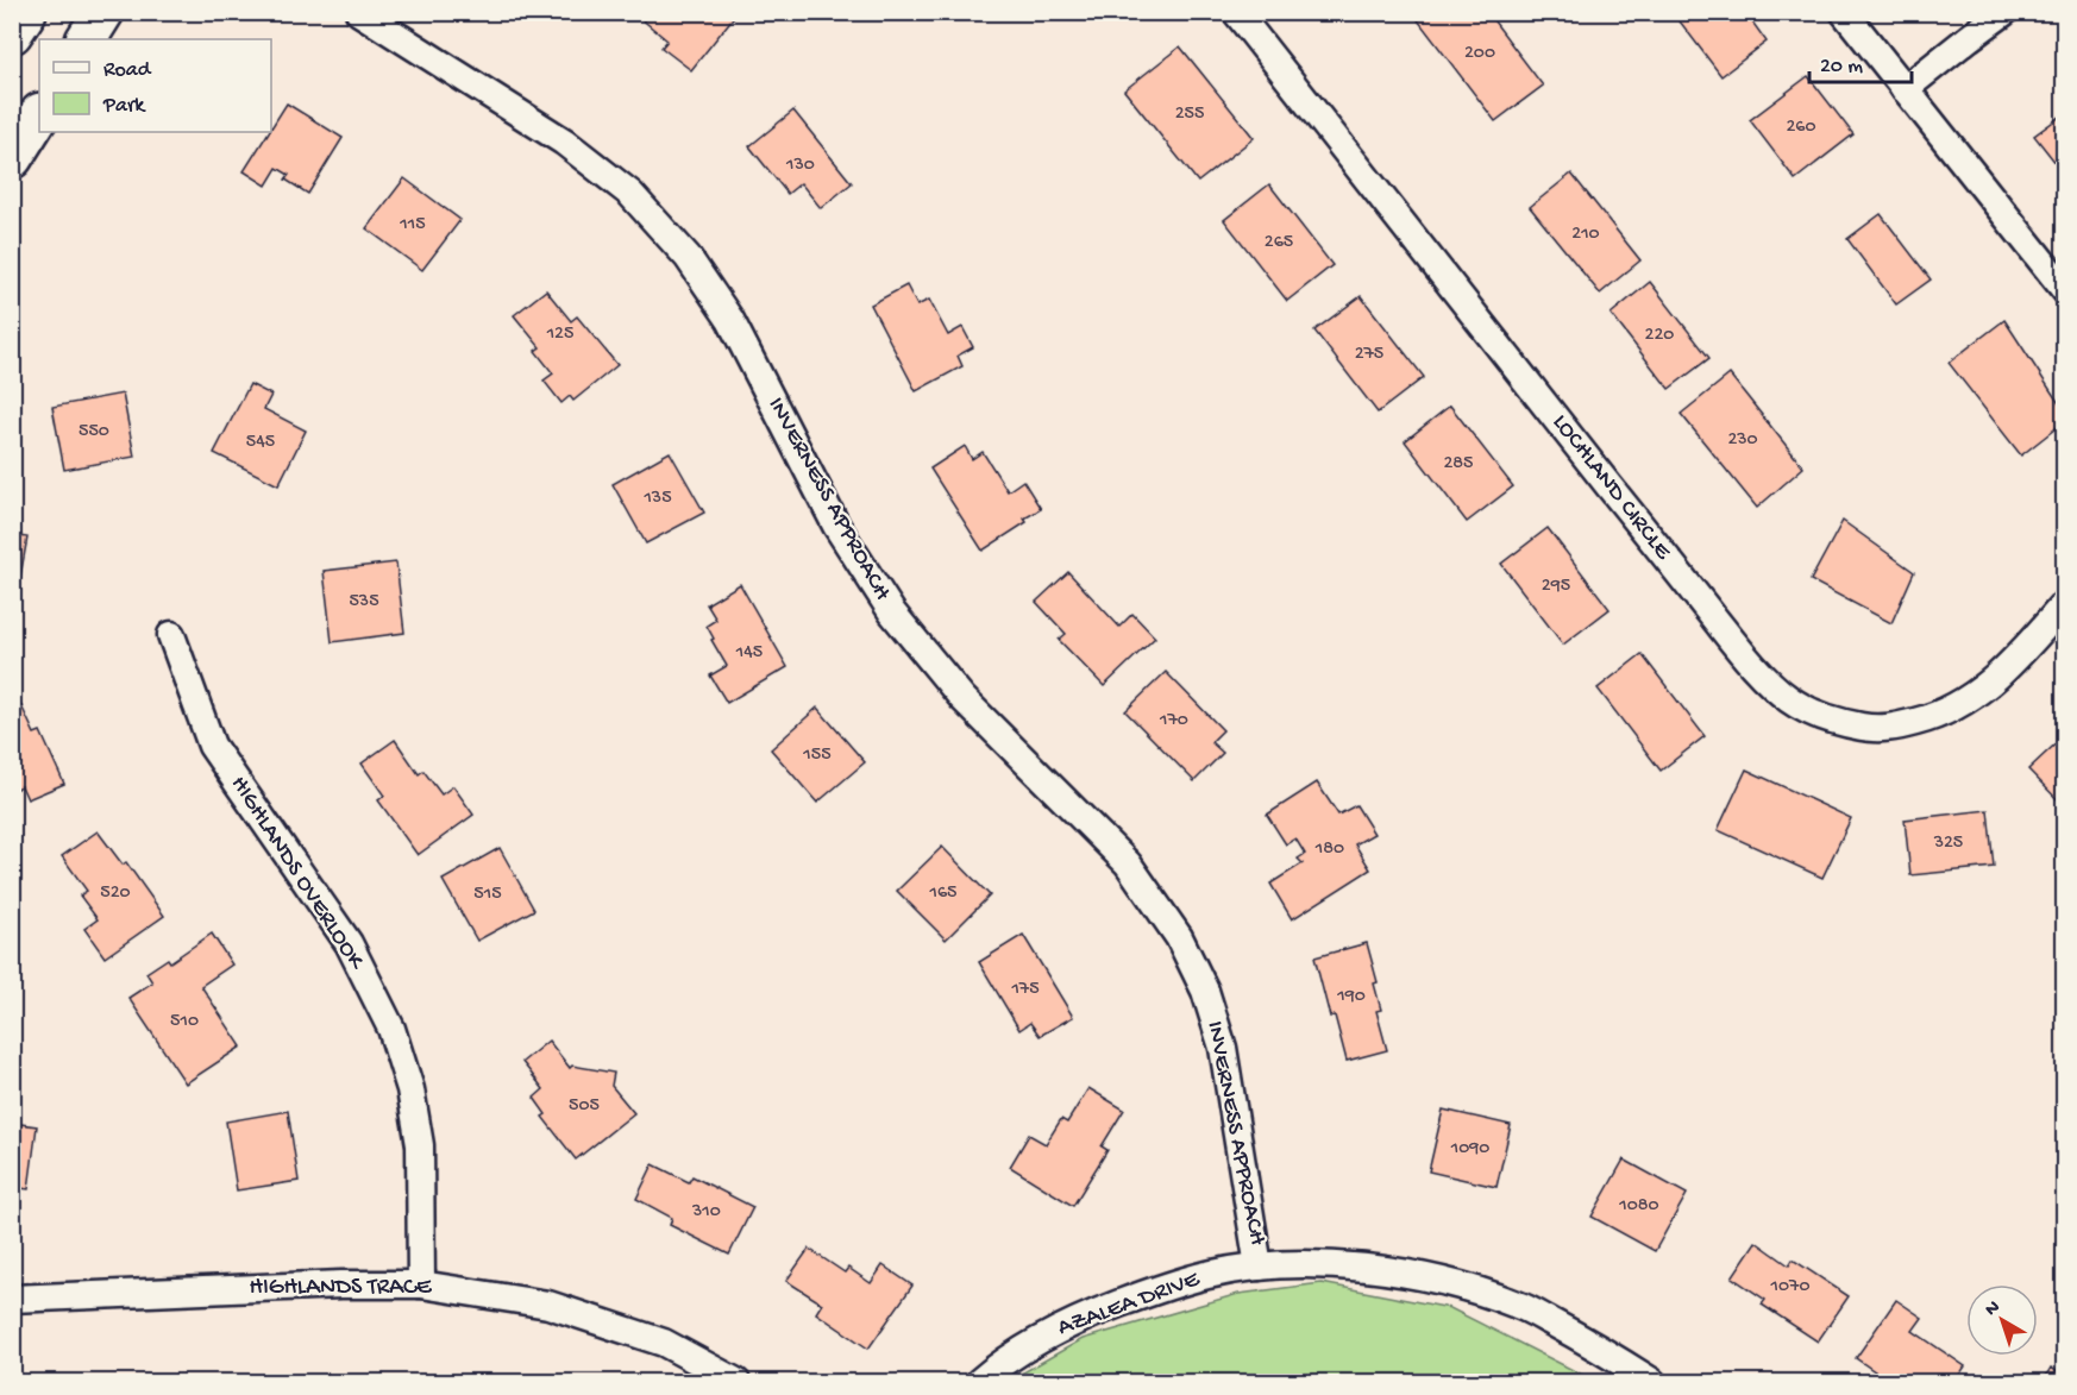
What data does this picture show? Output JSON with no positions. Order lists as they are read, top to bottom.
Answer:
{
  "streets": {
    "street": [
      "LOCHLAND CIRCLE",
      "INVERNESS APPROACH",
      "HIGHLANDS OVERLOOK",
      "HIGHLANDS TRACE",
      "AZALEA DRIVE"
    ]
  },
  "crossings": [
    ["INVERNESS APPROACH", "AZALEA DRIVE"],
    ["HIGHLANDS OVERLOOK", "HIGHLANDS TRACE"]
  ],
  "house_numbers": [
    "200",
    "255",
    "260",
    "130",
    "115",
    "210",
    "265",
    "125",
    "220",
    "275",
    "550",
    "230",
    "545",
    "285",
    "135",
    "295",
    "535",
    "145",
    "170",
    "155",
    "325",
    "180",
    "520",
    "165",
    "515",
    "175",
    "190",
    "510",
    "505",
    "1090",
    "1080",
    "310",
    "1070"
  ],
  "legend": ["Road", "Park"],
  "scale_bar": "20 m",
  "north": "top left"
}
